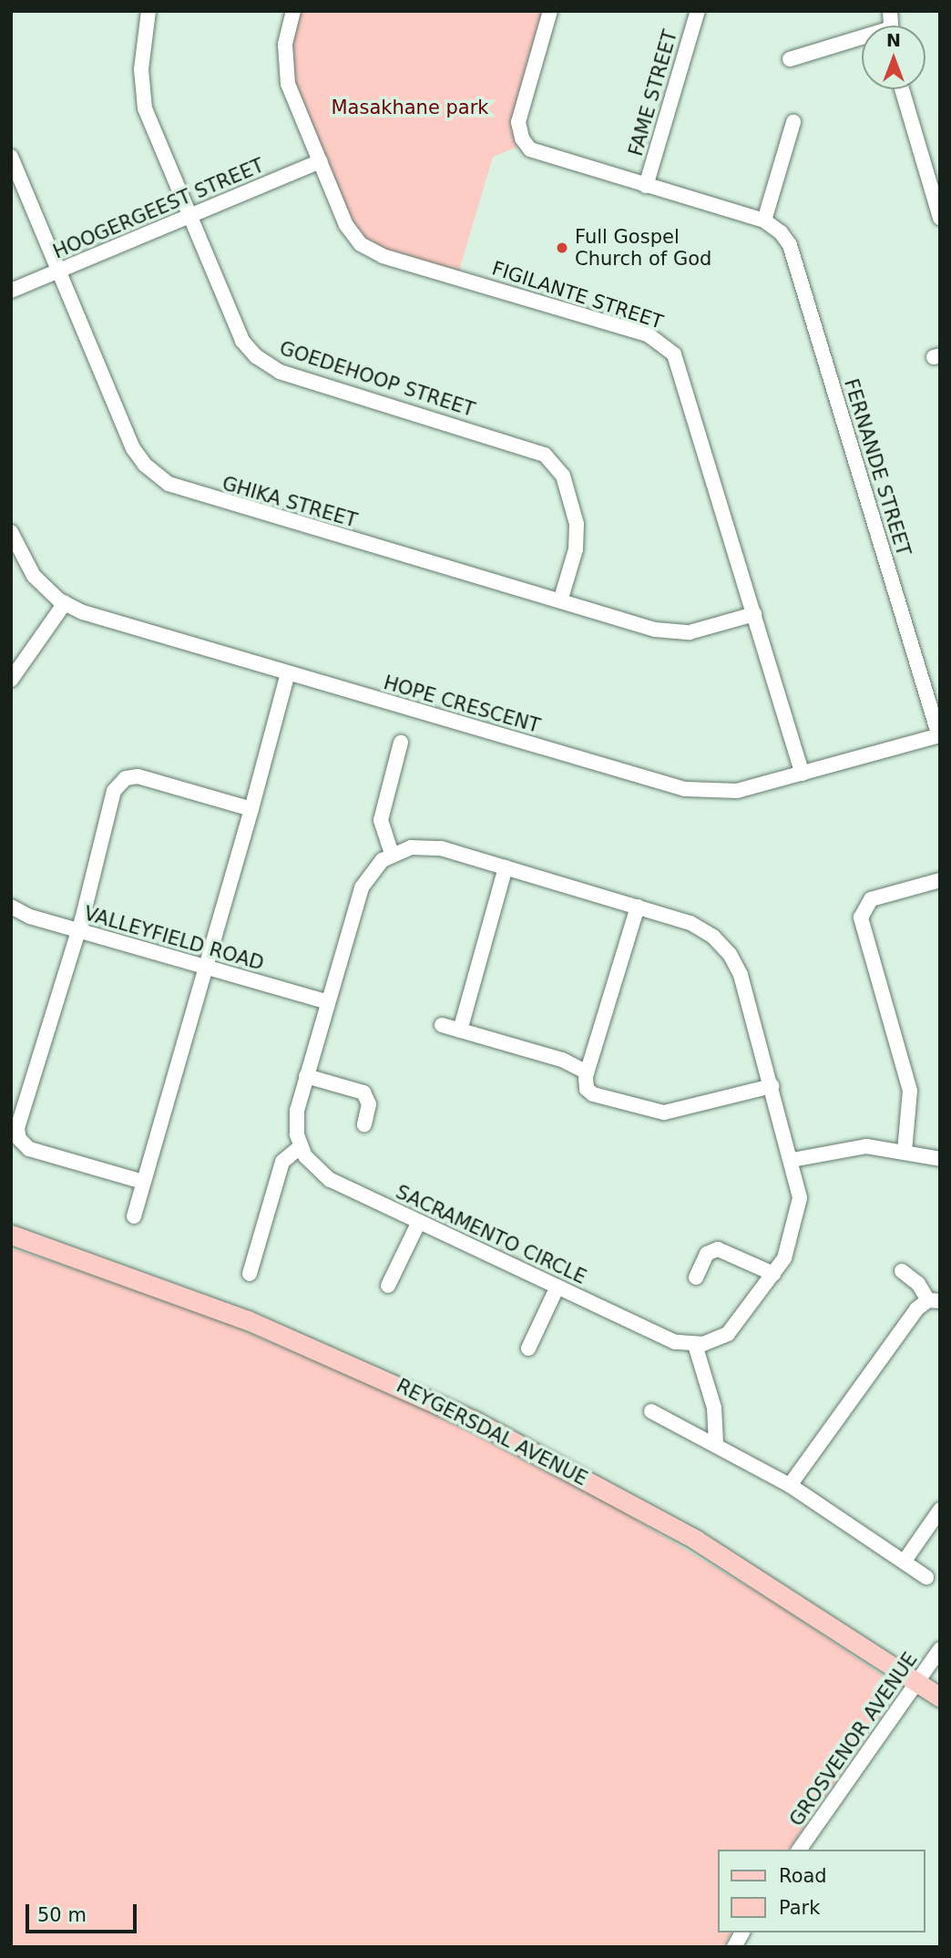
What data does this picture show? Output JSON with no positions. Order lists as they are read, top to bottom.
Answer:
{
  "streets": {
    "main road": ["REYGERSDAL AVENUE"],
    "street": [
      "FAME STREET",
      "HOOGERGEEST STREET",
      "FIGILANTE STREET",
      "GOEDEHOOP STREET",
      "FERNANDE STREET",
      "GHIKA STREET",
      "HOPE CRESCENT",
      "VALLEYFIELD ROAD",
      "SACRAMENTO CIRCLE",
      "GROSVENOR AVENUE"
    ]
  },
  "crossings": [
    ["FAME STREET", "FERNANDE STREET"],
    ["HOOGERGEEST STREET", "FIGILANTE STREET"],
    ["HOOGERGEEST STREET", "GOEDEHOOP STREET"],
    ["HOOGERGEEST STREET", "GHIKA STREET"],
    ["FIGILANTE STREET", "GHIKA STREET"],
    ["FIGILANTE STREET", "HOPE CRESCENT"],
    ["GOEDEHOOP STREET", "GHIKA STREET"],
    ["FERNANDE STREET", "HOPE CRESCENT"],
    ["REYGERSDAL AVENUE", "GROSVENOR AVENUE"]
  ],
  "parks": ["Masakhane park"],
  "places": ["Full Gospel Church of God"],
  "legend": ["Road", "Park"],
  "scale_bar": "50 m",
  "north": "top"
}
